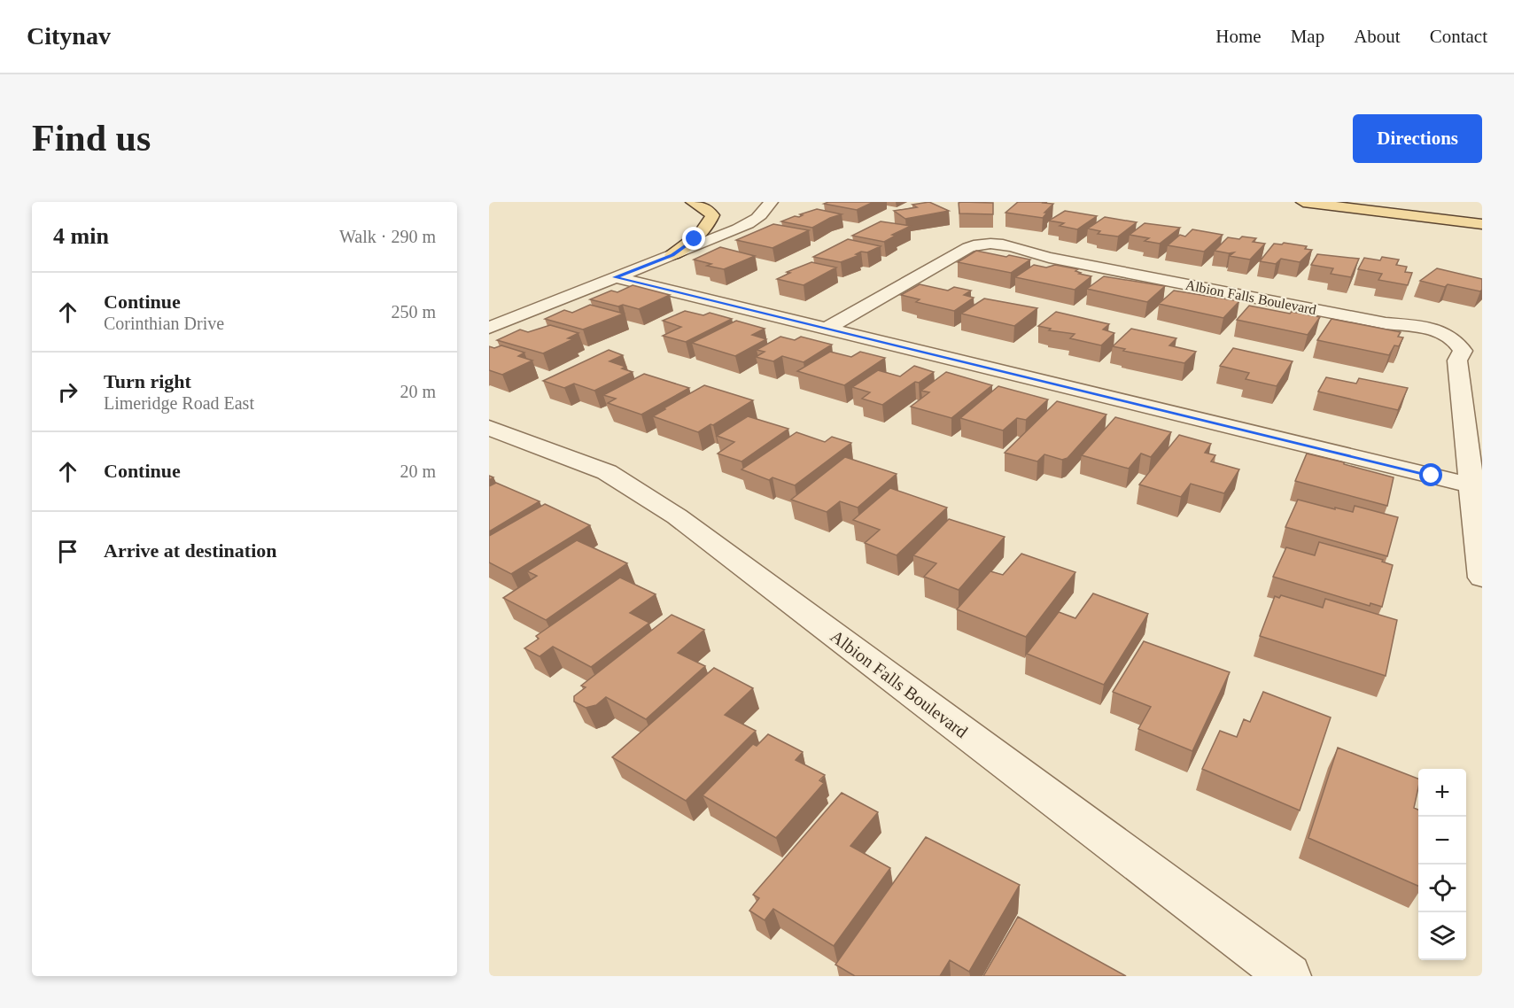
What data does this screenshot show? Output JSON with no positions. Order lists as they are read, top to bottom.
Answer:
{
  "streets": {
    "street": ["Albion Falls Boulevard"]
  },
  "page": {
    "header": "Citynav",
    "nav": [
      "Home",
      "Map",
      "About",
      "Contact"
    ],
    "buttons": "Directions",
    "title": "Find us",
    "heading": ["4 min", "Walk · 290 m"],
    "list": [
      ["Continue", "Corinthian Drive", "250 m"],
      ["Turn right", "Limeridge Road East", "20 m"],
      ["Continue", "20 m"],
      "Arrive at destination"
    ],
    "map_buttons": ["+", "−"]
  }
}
